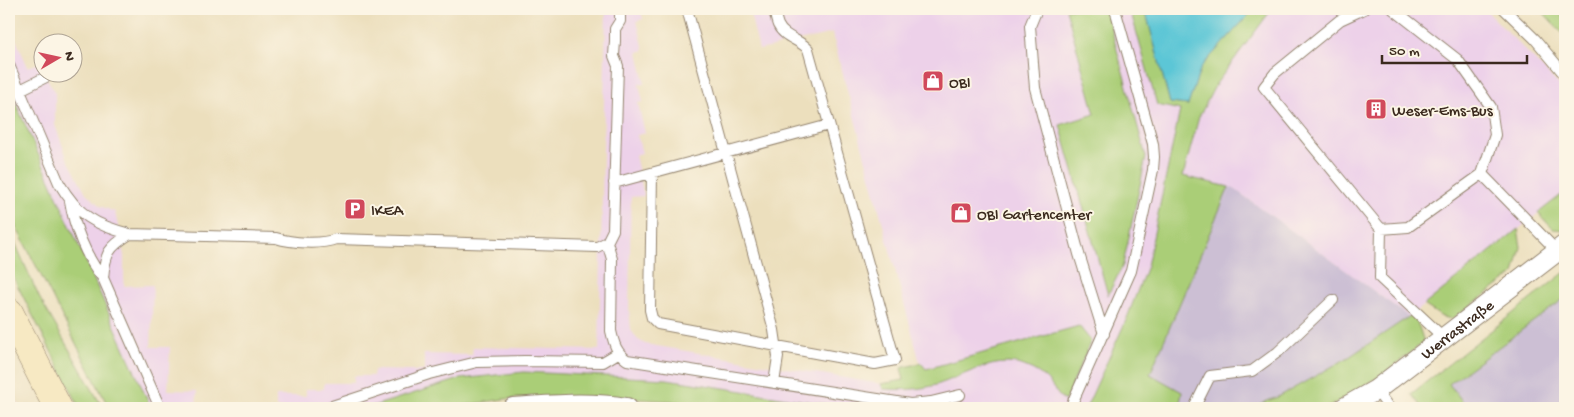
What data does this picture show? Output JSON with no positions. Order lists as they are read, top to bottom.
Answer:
{
  "streets": {
    "street": ["Werrastraße"]
  },
  "places": {
    "shop": ["OBI", "OBI Gartencenter"],
    "building": ["Weser-Ems-Bus"],
    "parking": ["IKEA"]
  },
  "scale_bar": "50 m",
  "north": "right"
}
